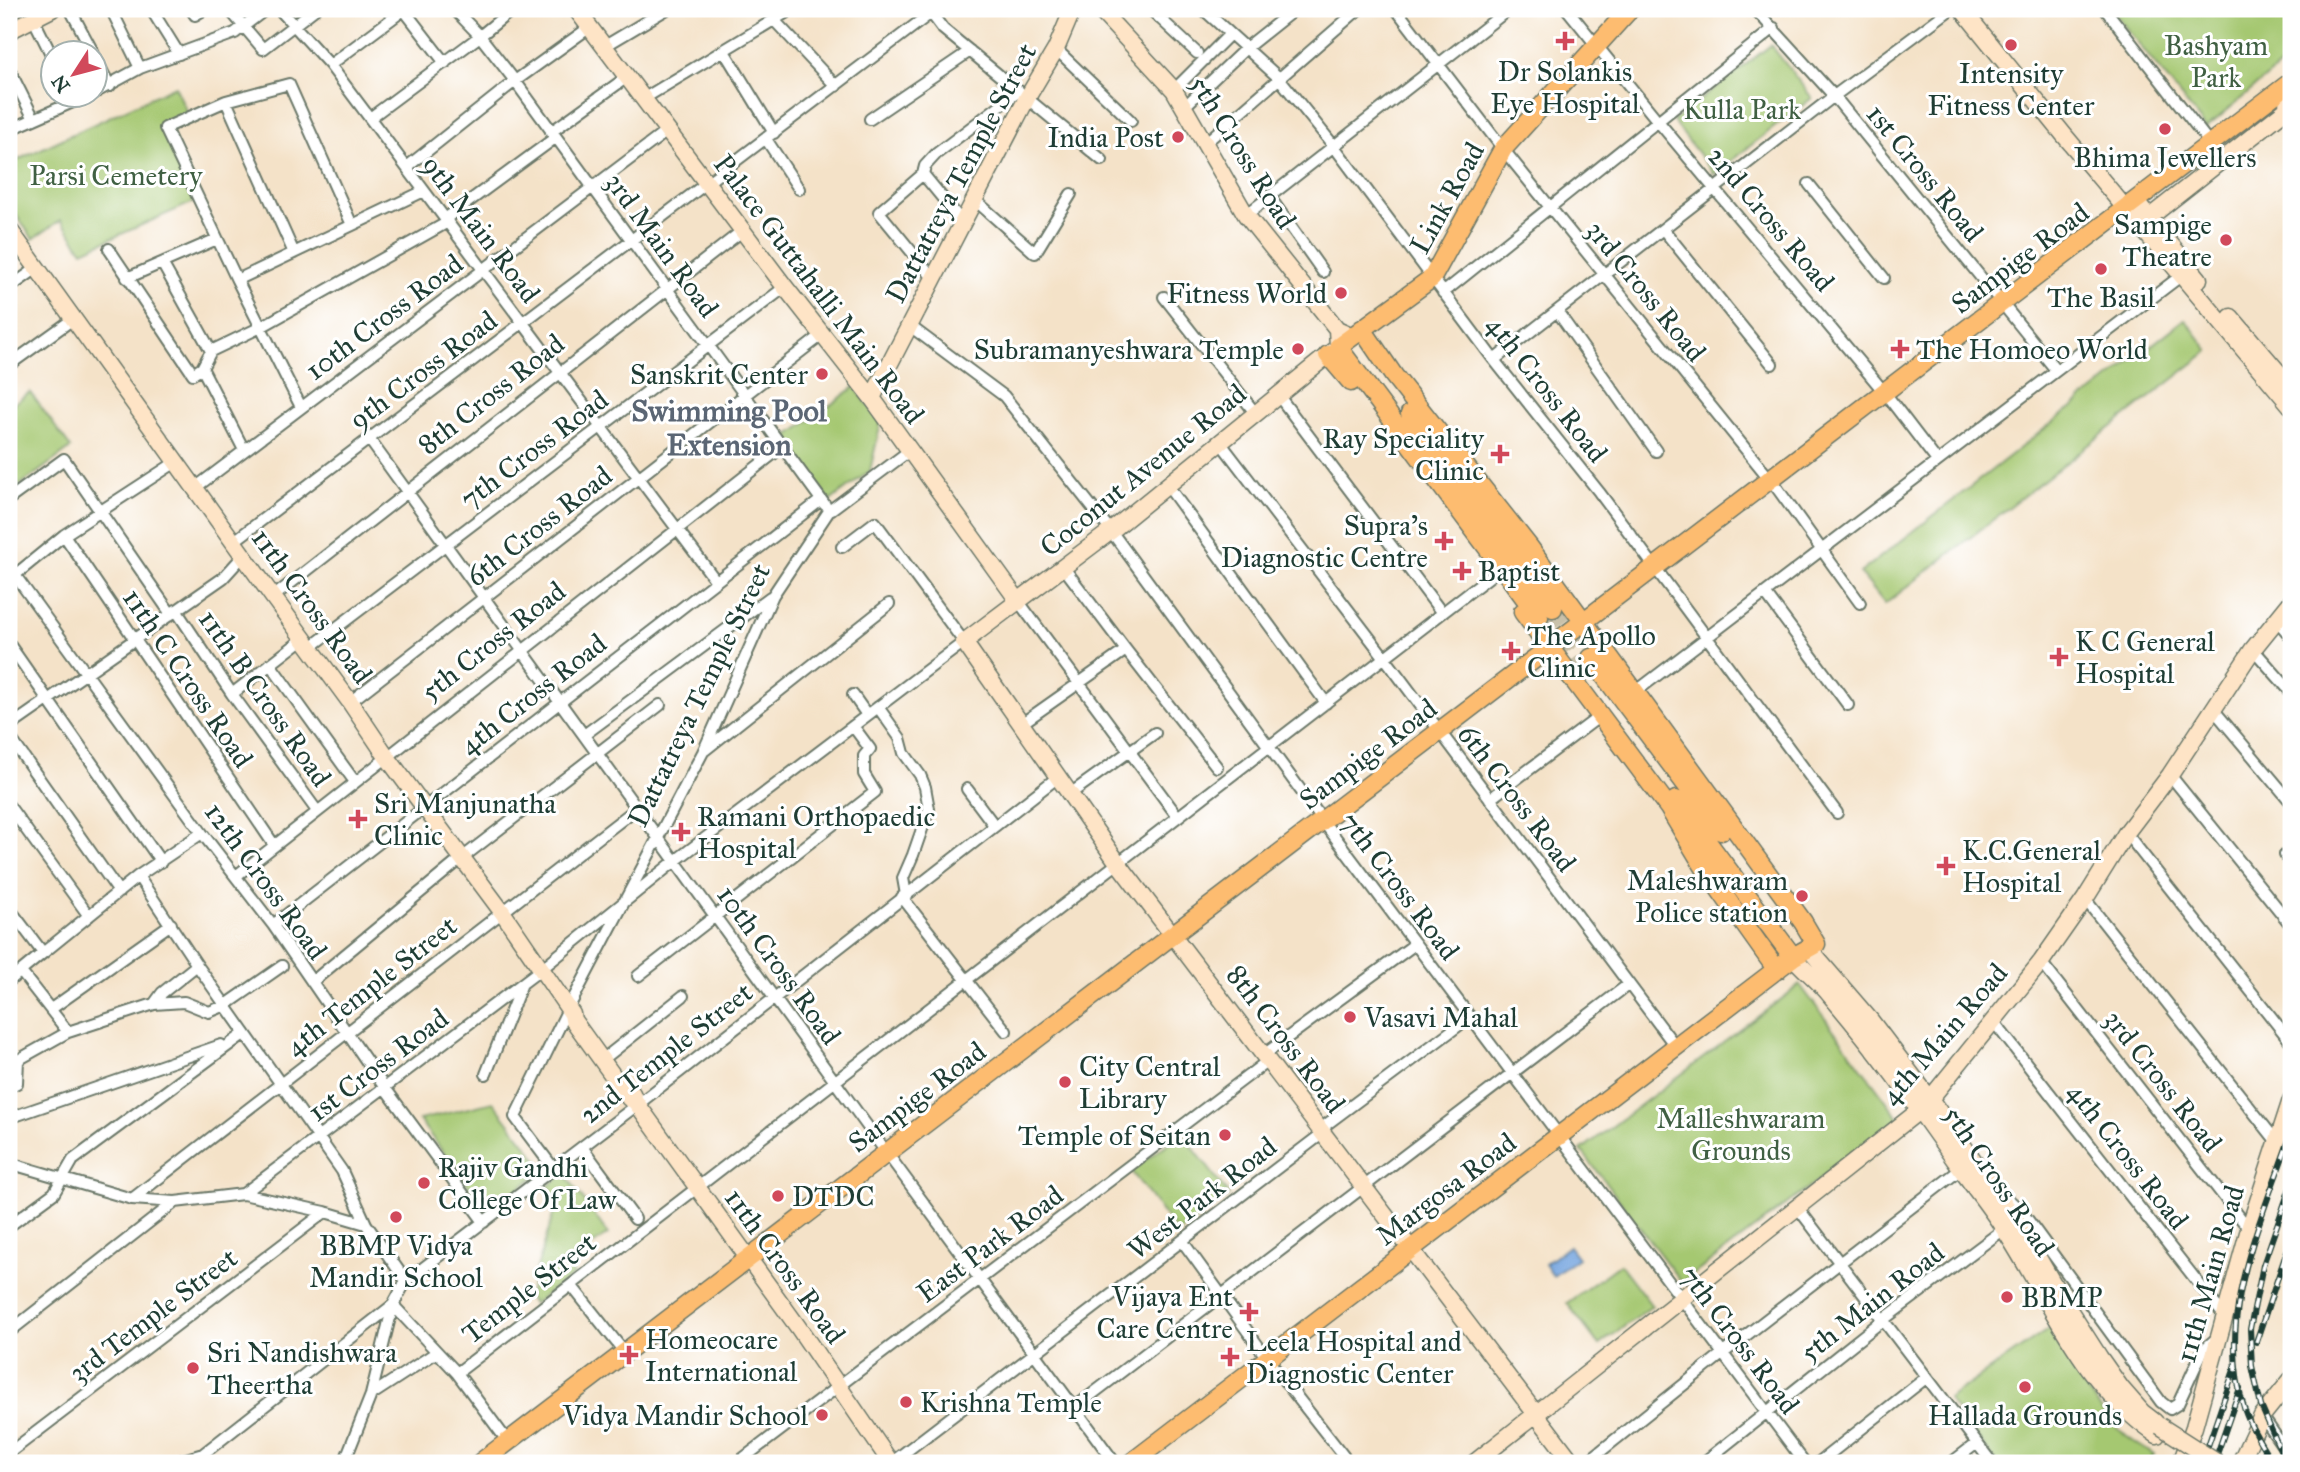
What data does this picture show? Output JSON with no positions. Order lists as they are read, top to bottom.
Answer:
{
  "streets": {
    "main road": [
      "5th Cross Road",
      "Link Road",
      "Sampige Road",
      "Margosa Road"
    ],
    "street": [
      "Dattatreya Temple Street",
      "1st Cross Road",
      "2nd Cross Road",
      "9th Main Road",
      "3rd Main Road",
      "Palace Guttahalli Main Road",
      "3rd Cross Road",
      "10th Cross Road",
      "9th Cross Road",
      "4th Cross Road",
      "8th Cross Road",
      "7th Cross Road",
      "Coconut Avenue Road",
      "6th Cross Road",
      "11th Cross Road",
      "11th C Cross Road",
      "11th B Cross Road",
      "12th Cross Road",
      "4th Temple Street",
      "4th Main Road",
      "2nd Temple Street",
      "West Park Road",
      "East Park Road",
      "11th Main Road",
      "Temple Street",
      "5th Main Road",
      "3rd Temple Street"
    ]
  },
  "crossings": [
    ["5th Cross Road", "Link Road"],
    ["5th Cross Road", "9th Main Road"],
    ["5th Cross Road", "3rd Main Road"],
    ["5th Cross Road", "10th Cross Road"],
    ["5th Cross Road", "Coconut Avenue Road"],
    ["5th Cross Road", "11th Cross Road"],
    ["5th Cross Road", "11th C Cross Road"],
    ["5th Cross Road", "11th B Cross Road"],
    ["5th Cross Road", "12th Cross Road"],
    ["5th Cross Road", "4th Main Road"],
    ["5th Cross Road", "Margosa Road"],
    ["5th Cross Road", "5th Main Road"],
    ["Dattatreya Temple Street", "3rd Main Road"],
    ["Dattatreya Temple Street", "Palace Guttahalli Main Road"],
    ["Dattatreya Temple Street", "10th Cross Road"],
    ["Dattatreya Temple Street", "7th Cross Road"],
    ["Dattatreya Temple Street", "11th Cross Road"],
    ["Dattatreya Temple Street", "2nd Temple Street"],
    ["1st Cross Road", "Sampige Road"],
    ["1st Cross Road", "11th Cross Road"],
    ["1st Cross Road", "12th Cross Road"],
    ["Link Road", "2nd Cross Road"],
    ["Link Road", "3rd Cross Road"],
    ["Link Road", "4th Cross Road"],
    ["Link Road", "Coconut Avenue Road"],
    ["2nd Cross Road", "Sampige Road"],
    ["9th Main Road", "10th Cross Road"],
    ["9th Main Road", "9th Cross Road"],
    ["9th Main Road", "4th Cross Road"],
    ["9th Main Road", "8th Cross Road"],
    ["9th Main Road", "7th Cross Road"],
    ["9th Main Road", "6th Cross Road"],
    ["3rd Main Road", "10th Cross Road"],
    ["3rd Main Road", "9th Cross Road"],
    ["3rd Main Road", "4th Cross Road"],
    ["3rd Main Road", "8th Cross Road"],
    ["3rd Main Road", "7th Cross Road"],
    ["3rd Main Road", "6th Cross Road"],
    ["Sampige Road", "3rd Cross Road"],
    ["Sampige Road", "10th Cross Road"],
    ["Sampige Road", "4th Cross Road"],
    ["Sampige Road", "8th Cross Road"],
    ["Sampige Road", "7th Cross Road"],
    ["Sampige Road", "6th Cross Road"],
    ["Sampige Road", "11th Cross Road"],
    ["Palace Guttahalli Main Road", "10th Cross Road"],
    ["Palace Guttahalli Main Road", "9th Cross Road"],
    ["Palace Guttahalli Main Road", "8th Cross Road"],
    ["Palace Guttahalli Main Road", "7th Cross Road"],
    ["Palace Guttahalli Main Road", "Coconut Avenue Road"],
    ["Palace Guttahalli Main Road", "6th Cross Road"],
    ["3rd Cross Road", "4th Main Road"],
    ["3rd Cross Road", "11th Main Road"],
    ["10th Cross Road", "9th Cross Road"],
    ["10th Cross Road", "4th Cross Road"],
    ["10th Cross Road", "8th Cross Road"],
    ["10th Cross Road", "7th Cross Road"],
    ["10th Cross Road", "6th Cross Road"],
    ["10th Cross Road", "11th Cross Road"],
    ["10th Cross Road", "4th Temple Street"],
    ["10th Cross Road", "2nd Temple Street"],
    ["10th Cross Road", "West Park Road"],
    ["10th Cross Road", "East Park Road"],
    ["10th Cross Road", "Temple Street"],
    ["9th Cross Road", "11th Cross Road"],
    ["4th Cross Road", "11th Cross Road"],
    ["4th Cross Road", "12th Cross Road"],
    ["4th Cross Road", "4th Main Road"],
    ["4th Cross Road", "11th Main Road"],
    ["8th Cross Road", "Coconut Avenue Road"],
    ["8th Cross Road", "11th Cross Road"],
    ["8th Cross Road", "4th Main Road"],
    ["8th Cross Road", "2nd Temple Street"],
    ["8th Cross Road", "Margosa Road"],
    ["8th Cross Road", "West Park Road"],
    ["8th Cross Road", "East Park Road"],
    ["8th Cross Road", "Temple Street"],
    ["7th Cross Road", "Coconut Avenue Road"],
    ["7th Cross Road", "11th Cross Road"],
    ["7th Cross Road", "11th B Cross Road"],
    ["7th Cross Road", "4th Main Road"],
    ["7th Cross Road", "Margosa Road"],
    ["7th Cross Road", "West Park Road"],
    ["7th Cross Road", "East Park Road"],
    ["7th Cross Road", "Temple Street"],
    ["7th Cross Road", "5th Main Road"],
    ["Coconut Avenue Road", "6th Cross Road"],
    ["6th Cross Road", "11th Cross Road"],
    ["6th Cross Road", "Margosa Road"],
    ["6th Cross Road", "Temple Street"],
    ["11th Cross Road", "4th Temple Street"],
    ["11th Cross Road", "2nd Temple Street"],
    ["11th Cross Road", "West Park Road"],
    ["11th Cross Road", "East Park Road"],
    ["11th Cross Road", "Temple Street"],
    ["12th Cross Road", "4th Temple Street"],
    ["12th Cross Road", "2nd Temple Street"]
  ],
  "districts": ["Swimming Pool Extension"],
  "parks": [
    "Bashyam Park",
    "Kulla Park",
    "Parsi Cemetery",
    "Malleshwaram Grounds"
  ],
  "places": {
    "health": [
      "Dr Solankis Eye Hospital",
      "The Homoeo World",
      "Ray Speciality Clinic",
      "Supra's Diagnostic Centre",
      "Baptist",
      "The Apollo Clinic",
      "K C General Hospital",
      "Sri Manjunatha Clinic",
      "Ramani Orthopaedic Hospital",
      "K.C.General Hospital",
      "Vijaya Ent Care Centre",
      "Homeocare International",
      "Leela Hospital and Diagnostic Center"
    ],
    "other": [
      "Intensity Fitness Center",
      "Bhima Jewellers",
      "India Post",
      "Sampige Theatre",
      "The Basil",
      "Fitness World",
      "Subramanyeshwara Temple",
      "Sanskrit Center",
      "Maleshwaram Police station",
      "Vasavi Mahal",
      "City Central Library",
      "Temple of Seitan",
      "Rajiv Gandhi College Of Law",
      "DTDC",
      "BBMP Vidya Mandir School",
      "BBMP",
      "Sri Nandishwara Theertha",
      "Hallada Grounds",
      "Krishna Temple",
      "Vidya Mandir School"
    ]
  },
  "north": "bottom left"
}
